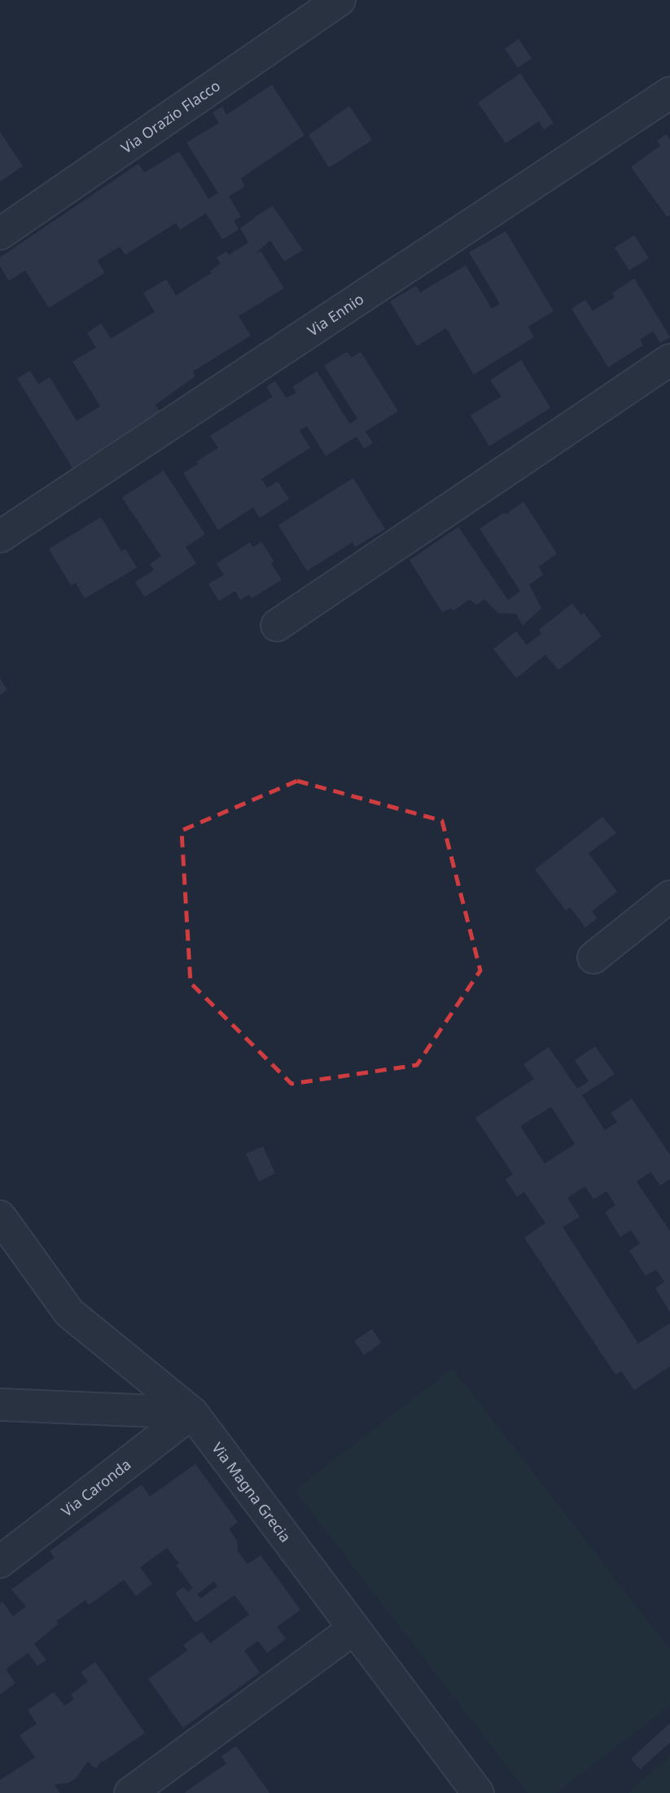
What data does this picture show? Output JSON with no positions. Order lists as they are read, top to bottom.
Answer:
{
  "streets": {
    "street": [
      "Via Orazio Flacco",
      "Via Ennio",
      "Via Caronda",
      "Via Magna Grecia"
    ]
  },
  "crossings": [
    ["Via Caronda", "Via Magna Grecia"]
  ]
}
